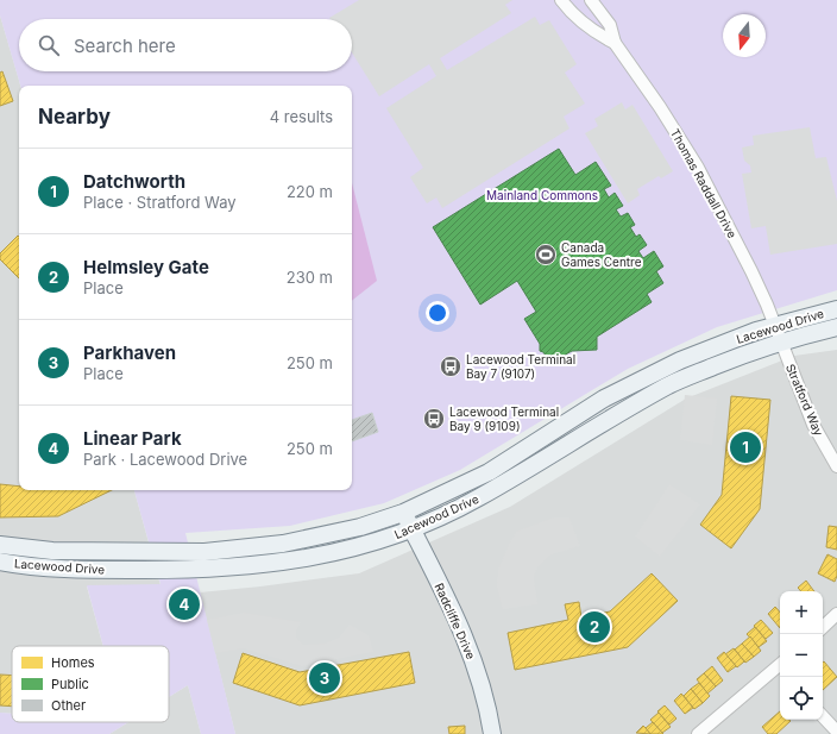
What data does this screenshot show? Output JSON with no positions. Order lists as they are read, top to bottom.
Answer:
{
  "streets": {
    "main road": ["Lacewood Drive", "Radcliffe Drive"],
    "street": ["Thomas Raddall Drive", "Stratford Way"]
  },
  "crossings": [
    ["Thomas Raddall Drive", "Lacewood Drive"],
    ["Thomas Raddall Drive", "Stratford Way"],
    ["Lacewood Drive", "Stratford Way"],
    ["Lacewood Drive", "Radcliffe Drive"]
  ],
  "parks": ["Mainland Commons"],
  "places": {
    "sports": ["Canada Games Centre"],
    "bus stop": ["Lacewood Terminal Bay 7 (9107)", "Lacewood Terminal Bay 9 (9109)"]
  },
  "legend": ["Homes", "Public", "Other"],
  "north": "bottom",
  "page": {
    "search": "Search here",
    "heading": ["Nearby", "4 results"],
    "list": [
      {
        "mark": "1",
        "name": "Datchworth",
        "note": "Place · Stratford Way",
        "value": "220 m"
      },
      {
        "mark": "2",
        "name": "Helmsley Gate",
        "note": "Place",
        "value": "230 m"
      },
      {
        "mark": "3",
        "name": "Parkhaven",
        "note": "Place",
        "value": "250 m"
      },
      {
        "mark": "4",
        "name": "Linear Park",
        "note": "Park · Lacewood Drive",
        "value": "250 m"
      }
    ],
    "pins": [
      "1",
      "4",
      "2",
      "3"
    ],
    "map_buttons": ["+", "−"]
  }
}
